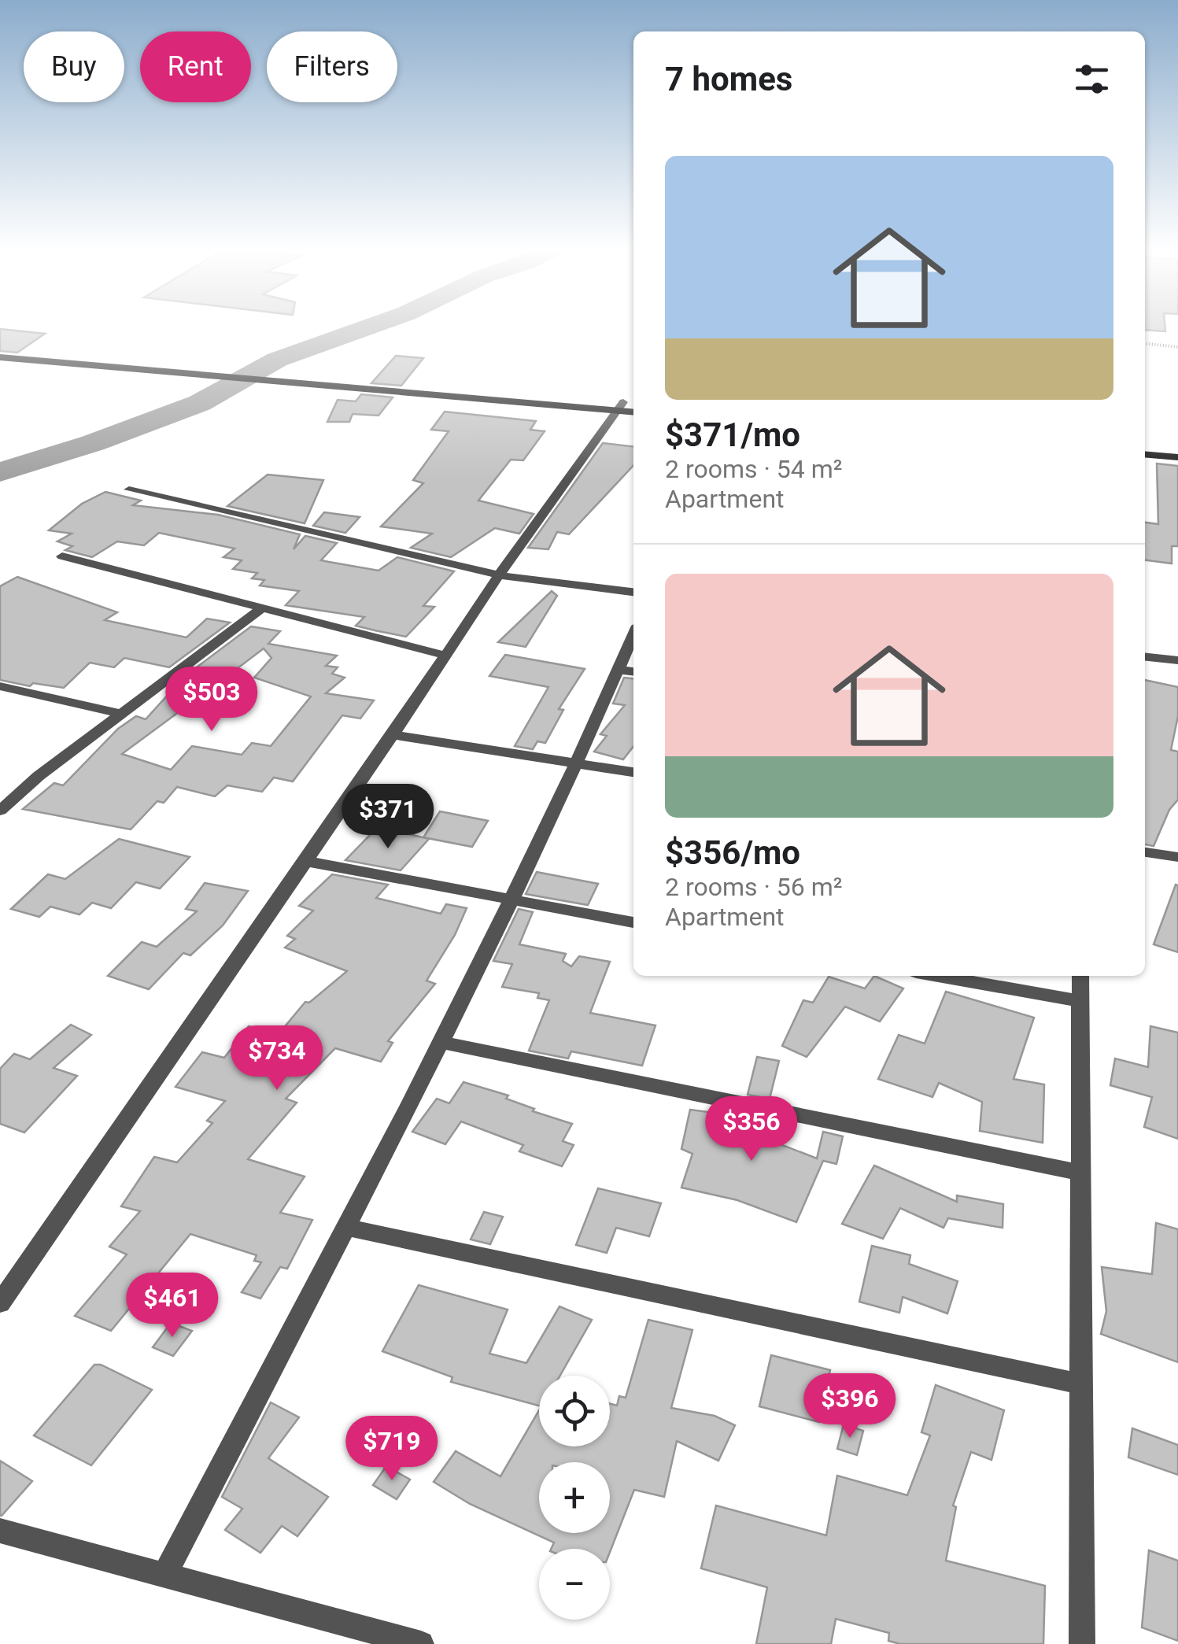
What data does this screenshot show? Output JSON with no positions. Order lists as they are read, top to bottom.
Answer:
{
  "page": {
    "chip": ["Buy", "Rent", "Filters"],
    "heading": "7 homes",
    "list": [
      {
        "name": "$371/mo",
        "note": "2 rooms · 54 m² · Apartment"
      },
      {
        "name": "$356/mo",
        "note": "2 rooms · 56 m² · Apartment"
      }
    ],
    "price": [
      "$503",
      "$371",
      "$734",
      "$356",
      "$461",
      "$396",
      "$719"
    ],
    "map_buttons": ["+", "−"]
  }
}
